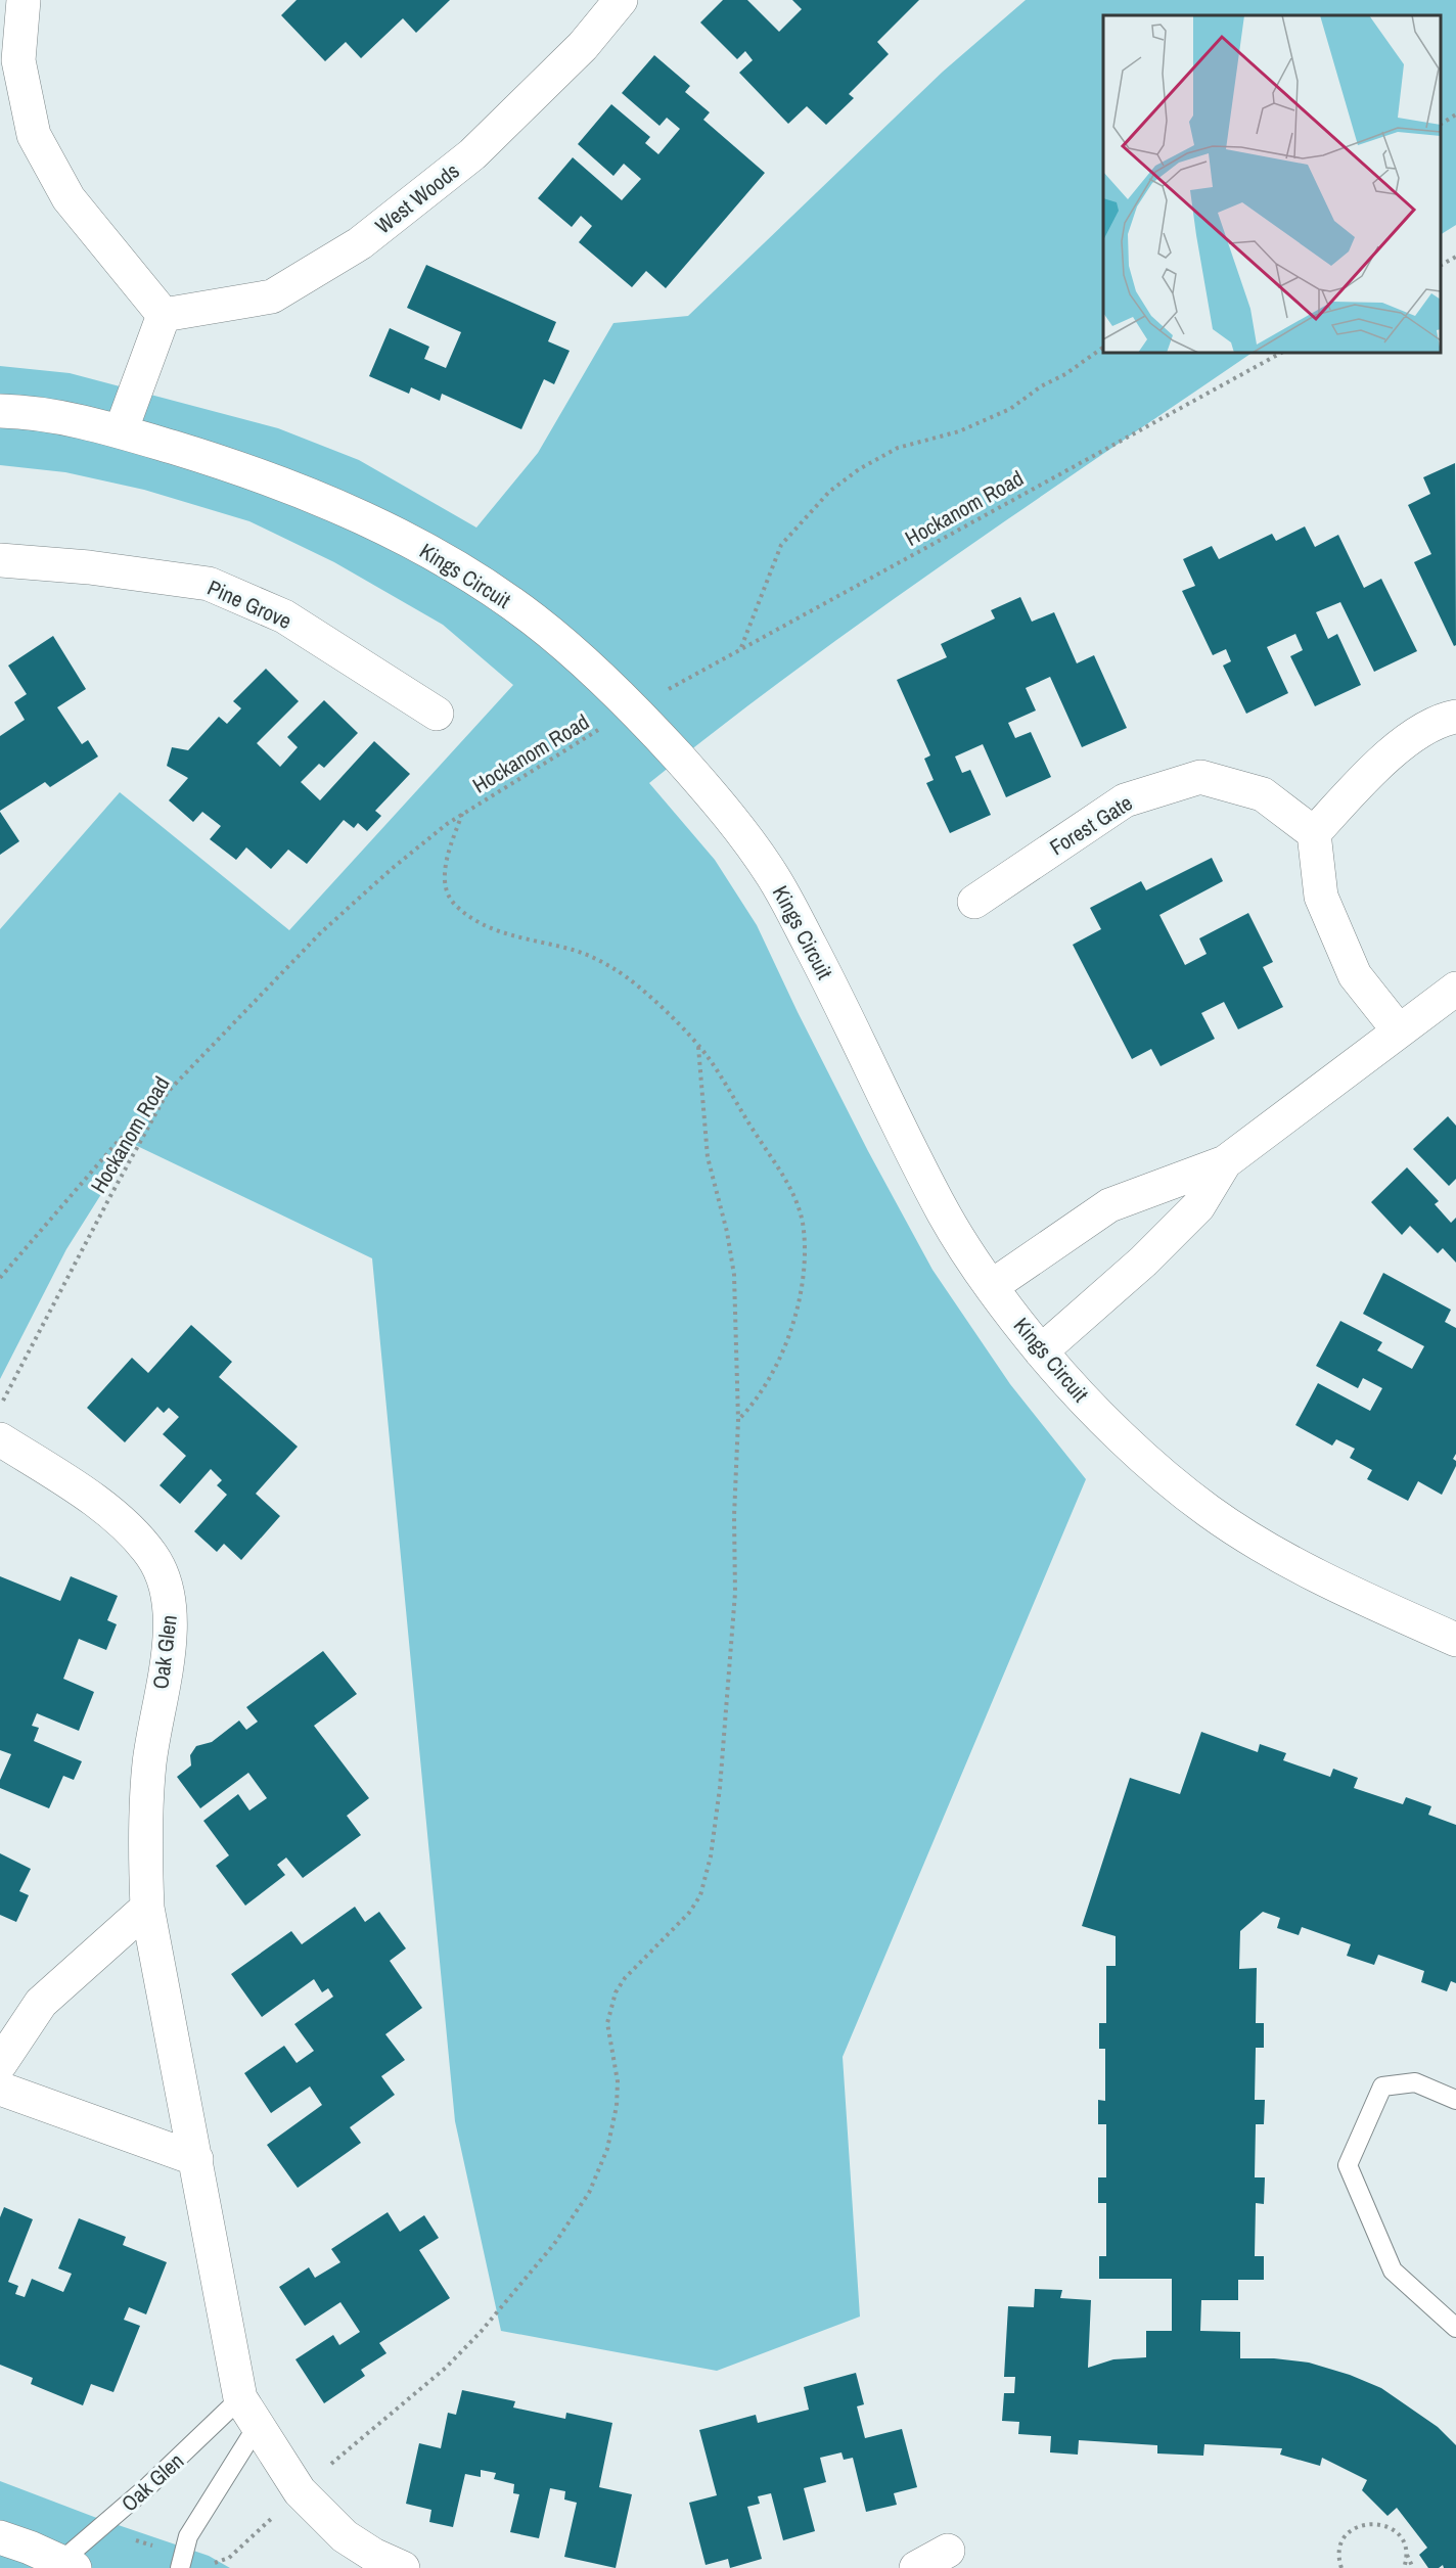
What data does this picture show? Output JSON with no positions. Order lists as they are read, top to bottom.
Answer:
{
  "streets": {
    "street": [
      "West Woods",
      "Kings Circuit",
      "Pine Grove",
      "Forest Gate",
      "Oak Glen"
    ],
    "path": ["Hockanom Road"]
  },
  "crossings": [
    ["Hockanom Road", "Kings Circuit"]
  ]
}
